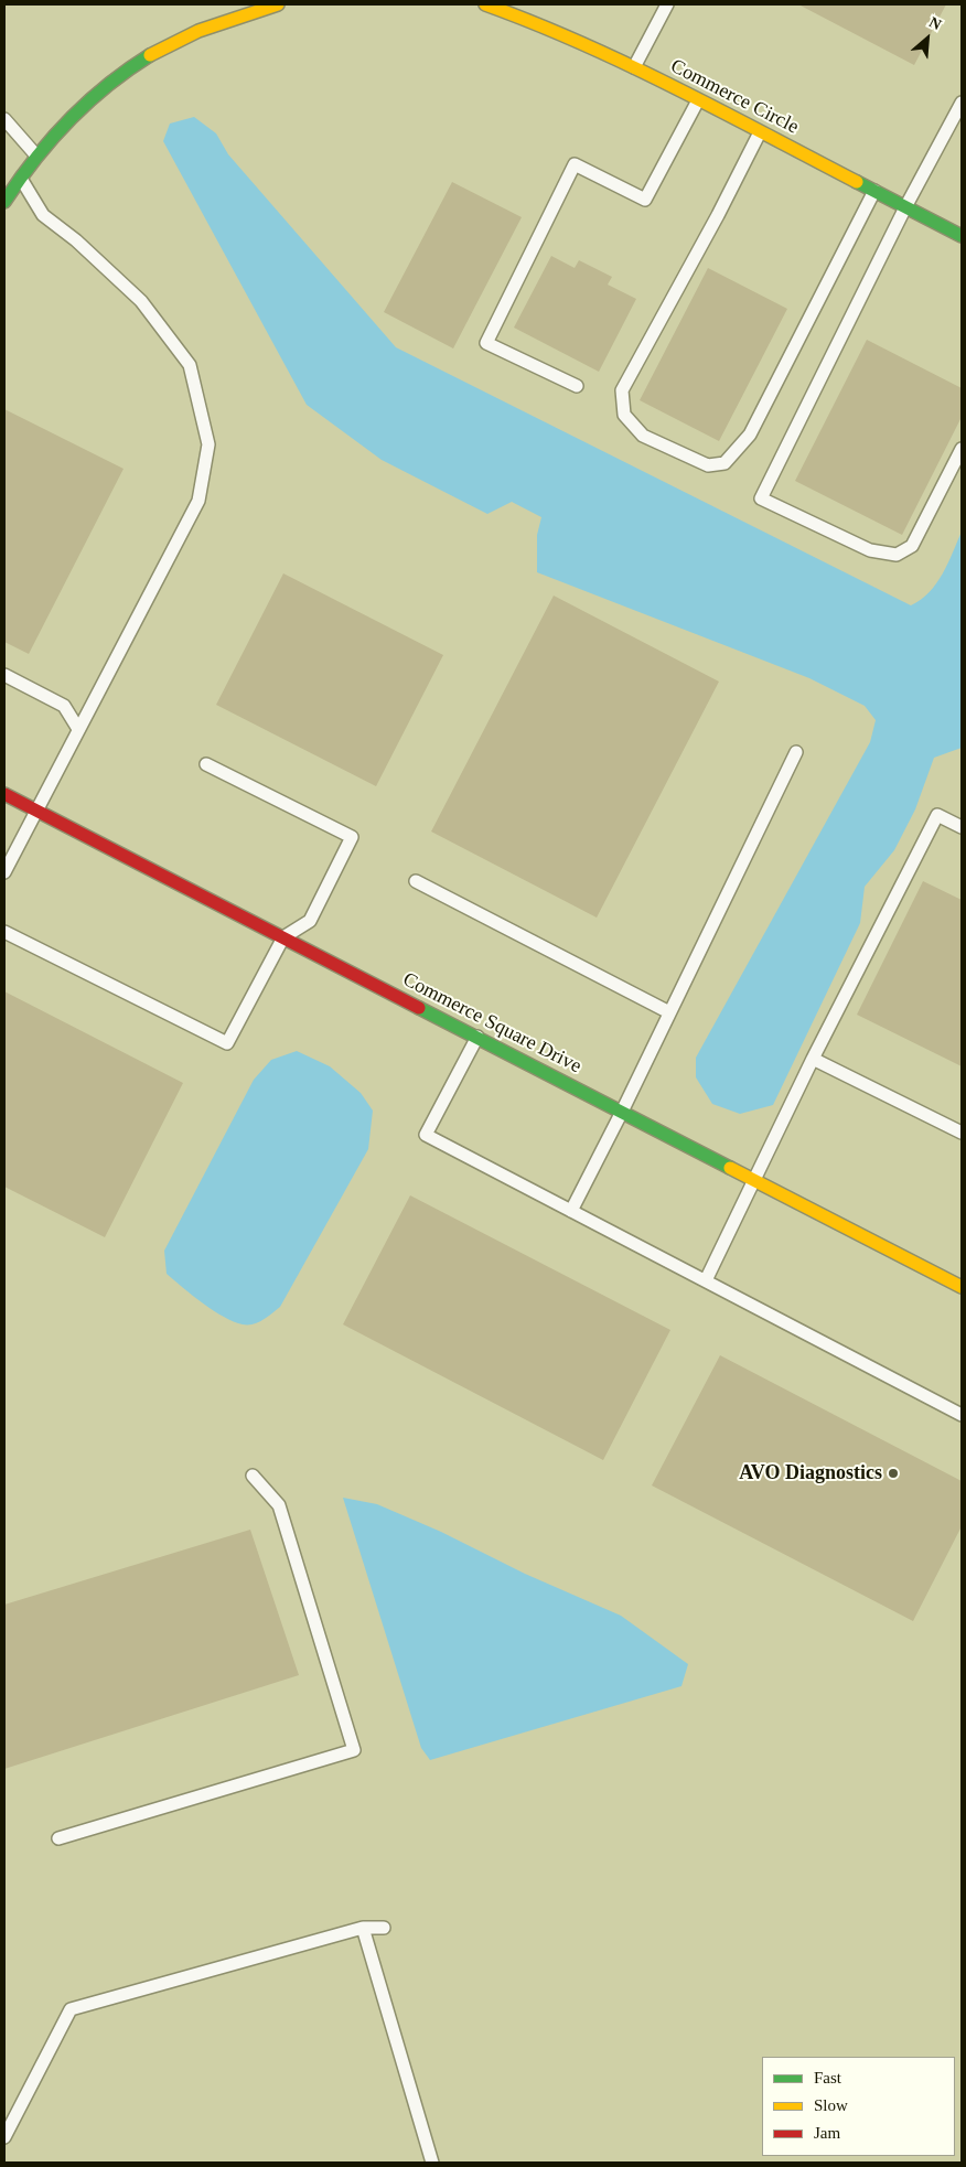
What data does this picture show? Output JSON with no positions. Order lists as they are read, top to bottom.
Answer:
{
  "streets": {
    "street": ["Commerce Circle", "Commerce Square Drive"]
  },
  "places": ["AVO Diagnostics"],
  "legend": ["Fast", "Slow", "Jam"],
  "north": "top right"
}
